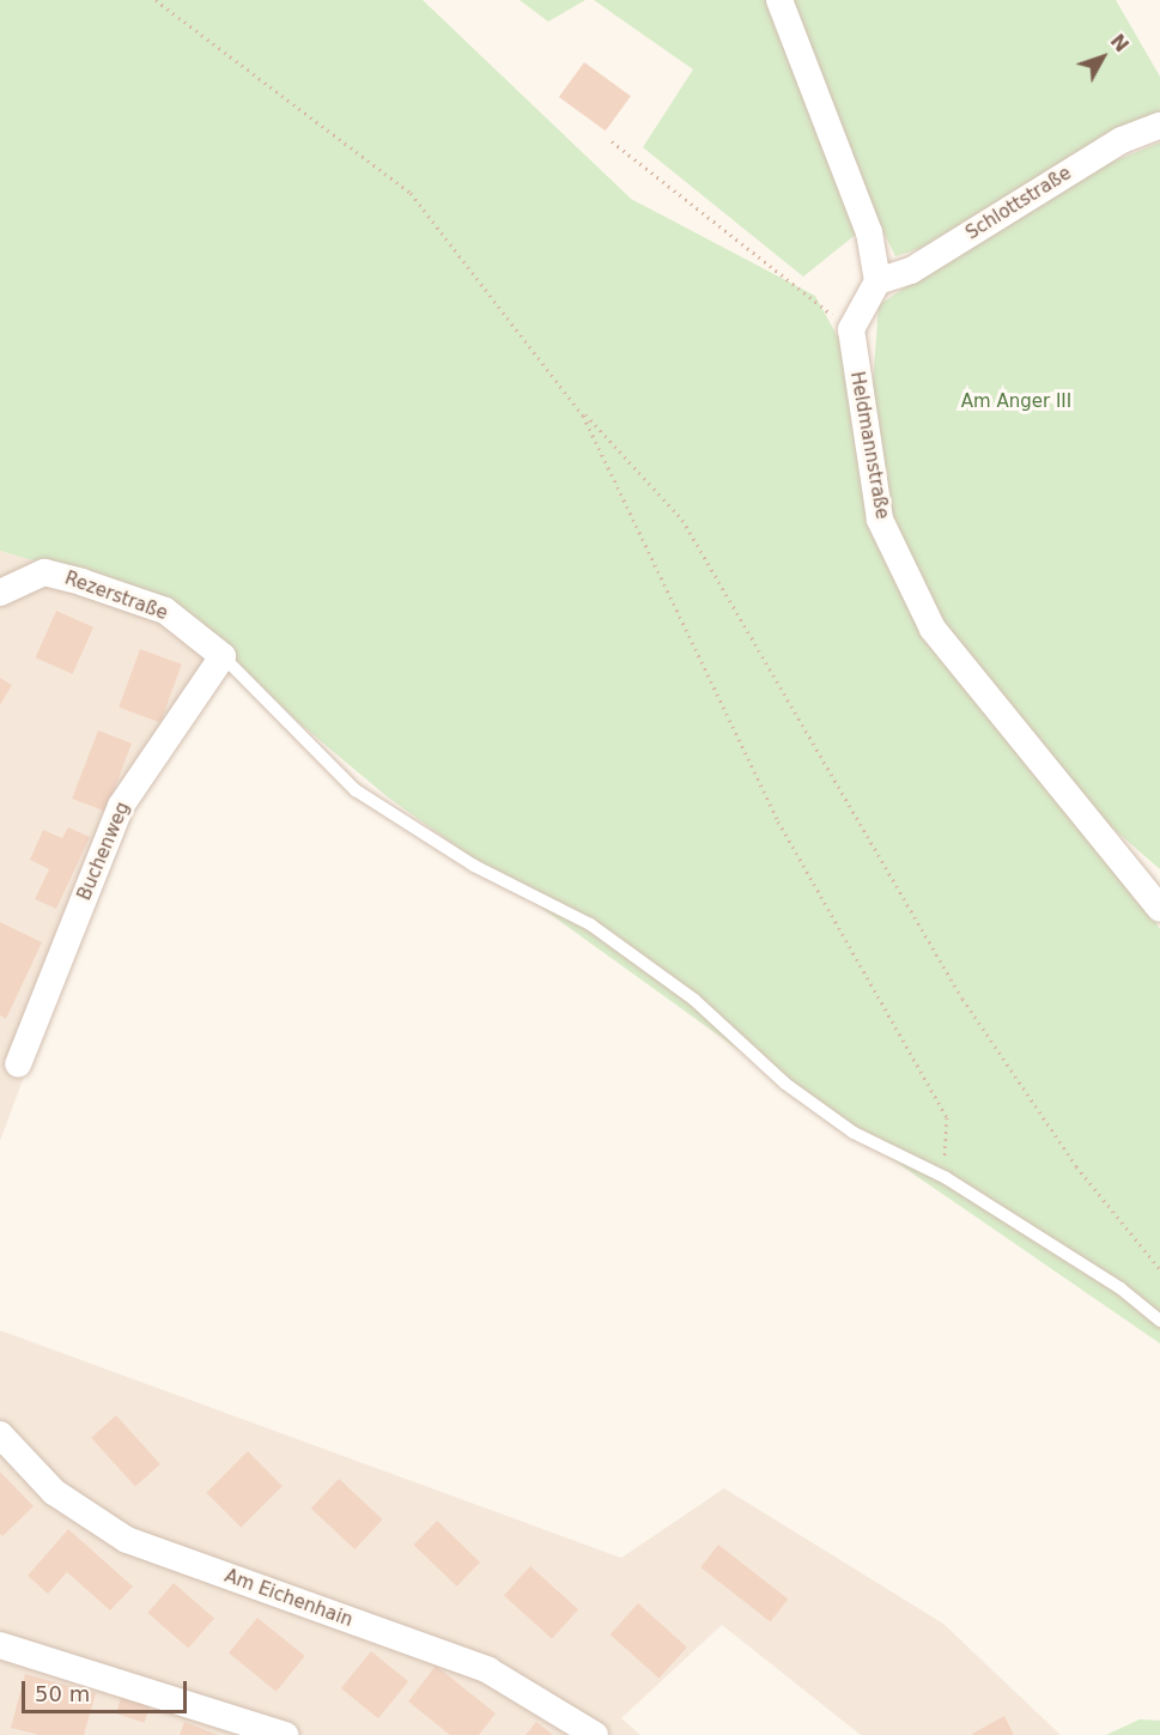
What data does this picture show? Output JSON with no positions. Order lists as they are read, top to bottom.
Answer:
{
  "streets": {
    "street": [
      "Schlottstraße",
      "Heldmannstraße",
      "Rezerstraße",
      "Buchenweg",
      "Am Eichenhain"
    ]
  },
  "crossings": [
    ["Rezerstraße", "Buchenweg"]
  ],
  "parks": ["Am Anger III"],
  "scale_bar": "50 m",
  "north": "top right"
}
